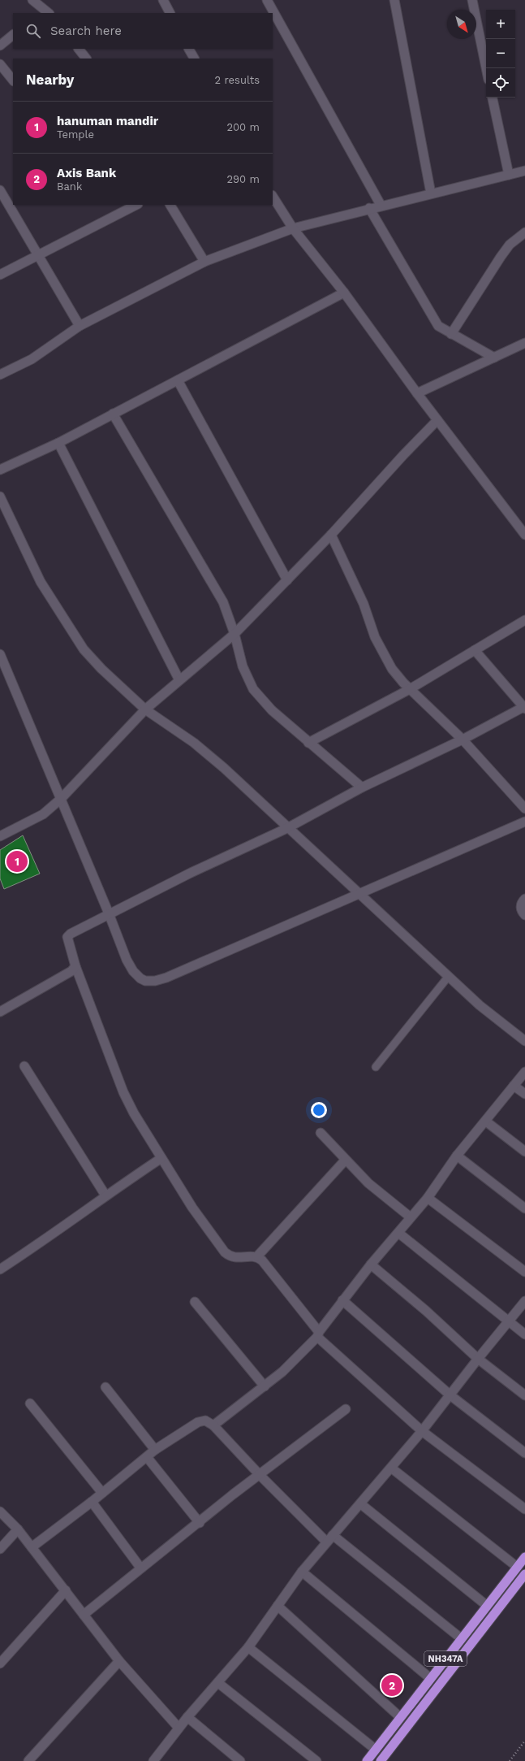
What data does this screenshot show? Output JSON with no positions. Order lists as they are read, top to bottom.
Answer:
{
  "streets": {
    "highway": ["NH347A"]
  },
  "north": "bottom right",
  "page": {
    "map_buttons": ["+", "−"],
    "search": "Search here",
    "heading": ["Nearby", "2 results"],
    "list": [
      {
        "mark": "1",
        "name": "hanuman mandir",
        "note": "Temple",
        "value": "200 m"
      },
      {
        "mark": "2",
        "name": "Axis Bank",
        "note": "Bank",
        "value": "290 m"
      }
    ],
    "pins": ["1", "2"]
  }
}
